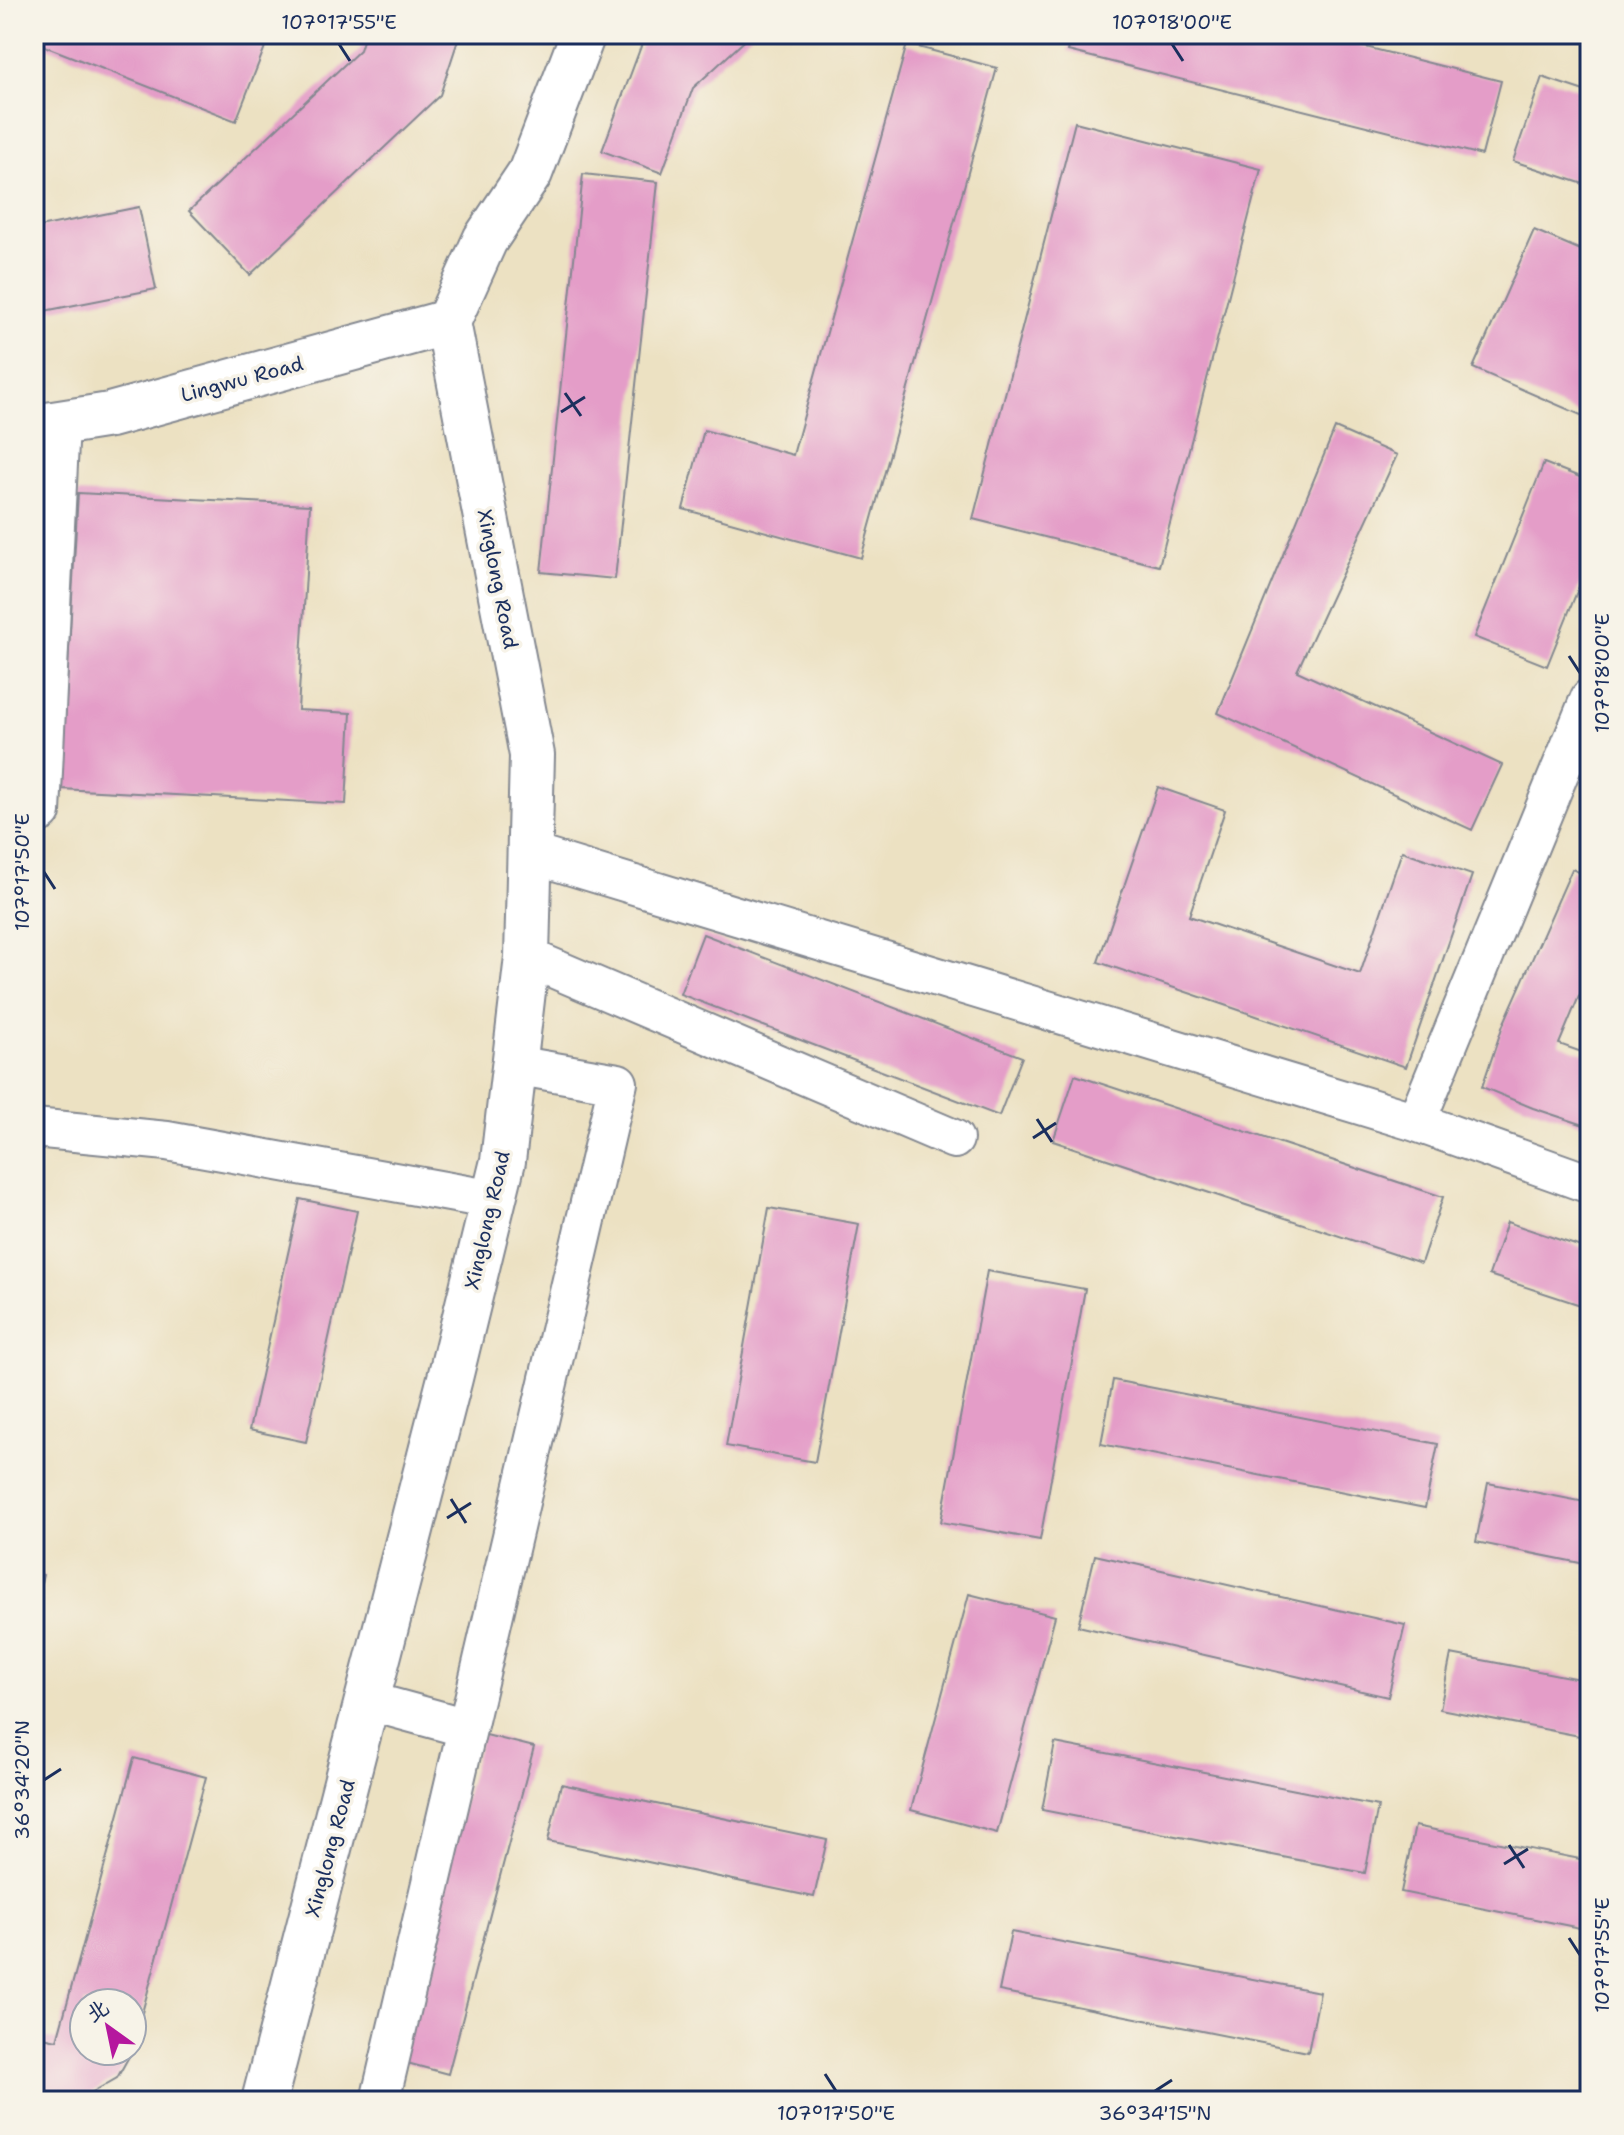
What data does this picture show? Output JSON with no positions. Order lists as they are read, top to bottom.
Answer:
{
  "streets": {
    "main road": ["Lingwu Road", "Xinglong Road"]
  },
  "crossings": [
    ["Lingwu Road", "Xinglong Road"]
  ],
  "north": "top left",
  "coordinates": [
    "107°17'55\"E",
    "107°18'00\"E",
    "107°17'50\"E",
    "36°34'20\"N",
    "36°34'15\"N"
  ]
}
